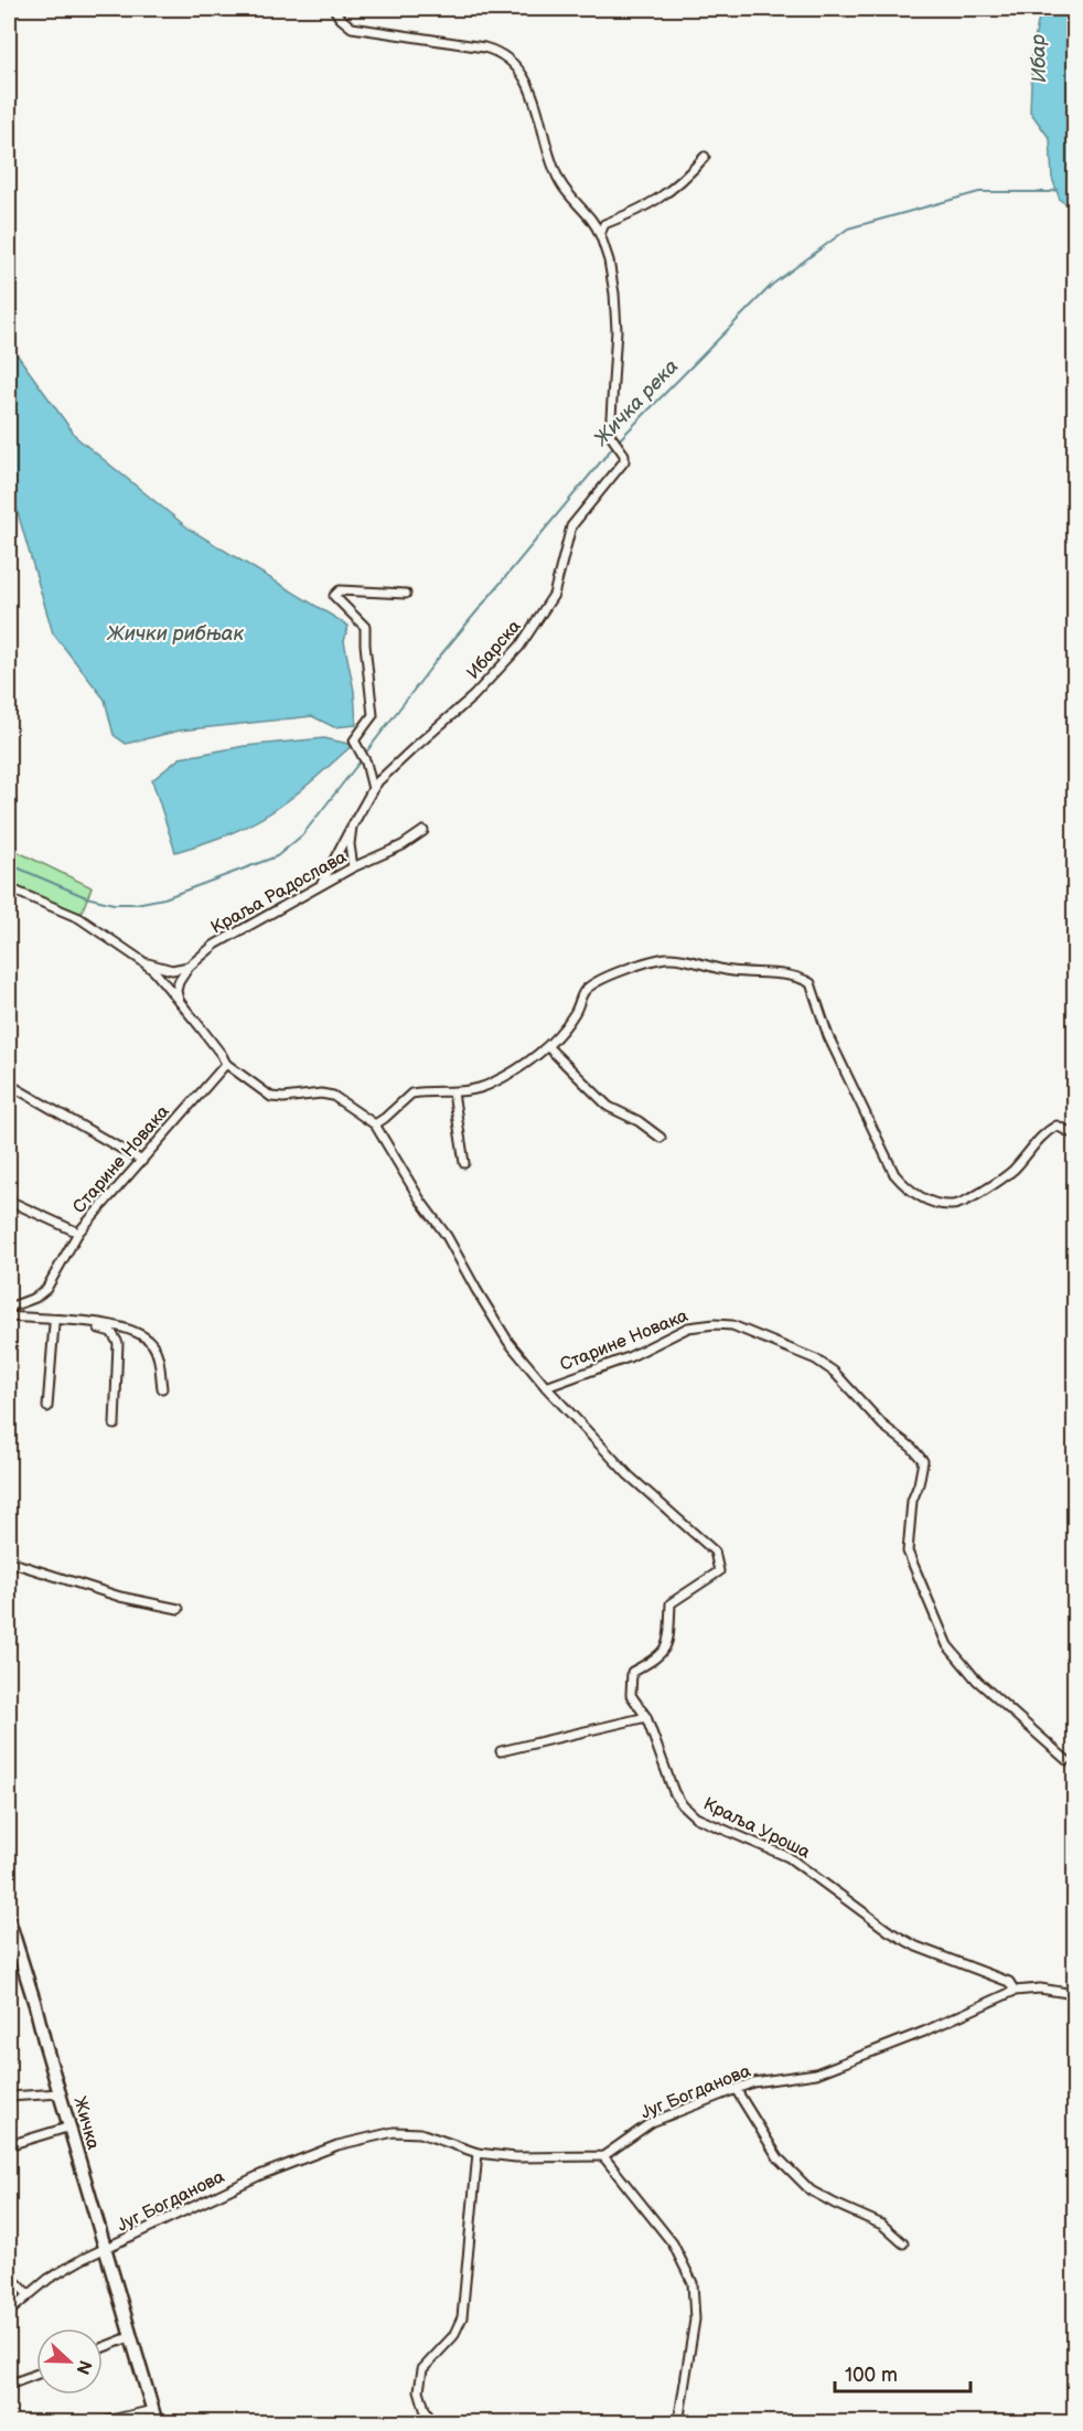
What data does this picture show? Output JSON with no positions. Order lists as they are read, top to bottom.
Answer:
{
  "streets": {
    "main road": ["Жичка"],
    "street": [
      "Ибарска",
      "Краља Радослава",
      "Старине Новака",
      "Краља Уроша",
      "Југ Богданова"
    ]
  },
  "crossings": [
    ["Ибарска", "Краља Радослава"],
    ["Старине Новака", "Краља Уроша"],
    ["Краља Уроша", "Југ Богданова"],
    ["Југ Богданова", "Жичка"]
  ],
  "water": ["Ибар", "Жичка река", "Жички рибњак"],
  "scale_bar": "100 m",
  "north": "right"
}
